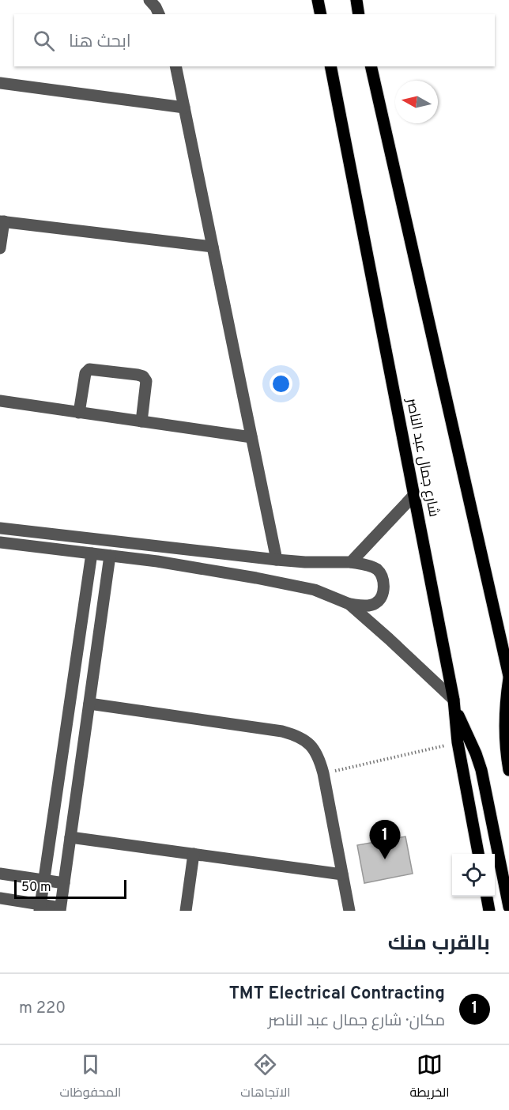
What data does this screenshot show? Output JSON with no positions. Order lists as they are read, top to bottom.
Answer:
{
  "streets": {
    "main road": ["شارع جمال عبد الناصر"]
  },
  "scale_bar": "50 m",
  "north": "left",
  "page": {
    "search": "ابحث هنا",
    "pins": "1",
    "scale": "50 m",
    "heading": "بالقرب منك",
    "list": [
      {
        "mark": "1",
        "name": "TMT Electrical Contracting",
        "note": "مكان · شارع جمال عبد الناصر",
        "value": "220 m"
      }
    ],
    "nav": ["الخريطة", "الاتجاهات", "المحفوظات"]
  }
}
